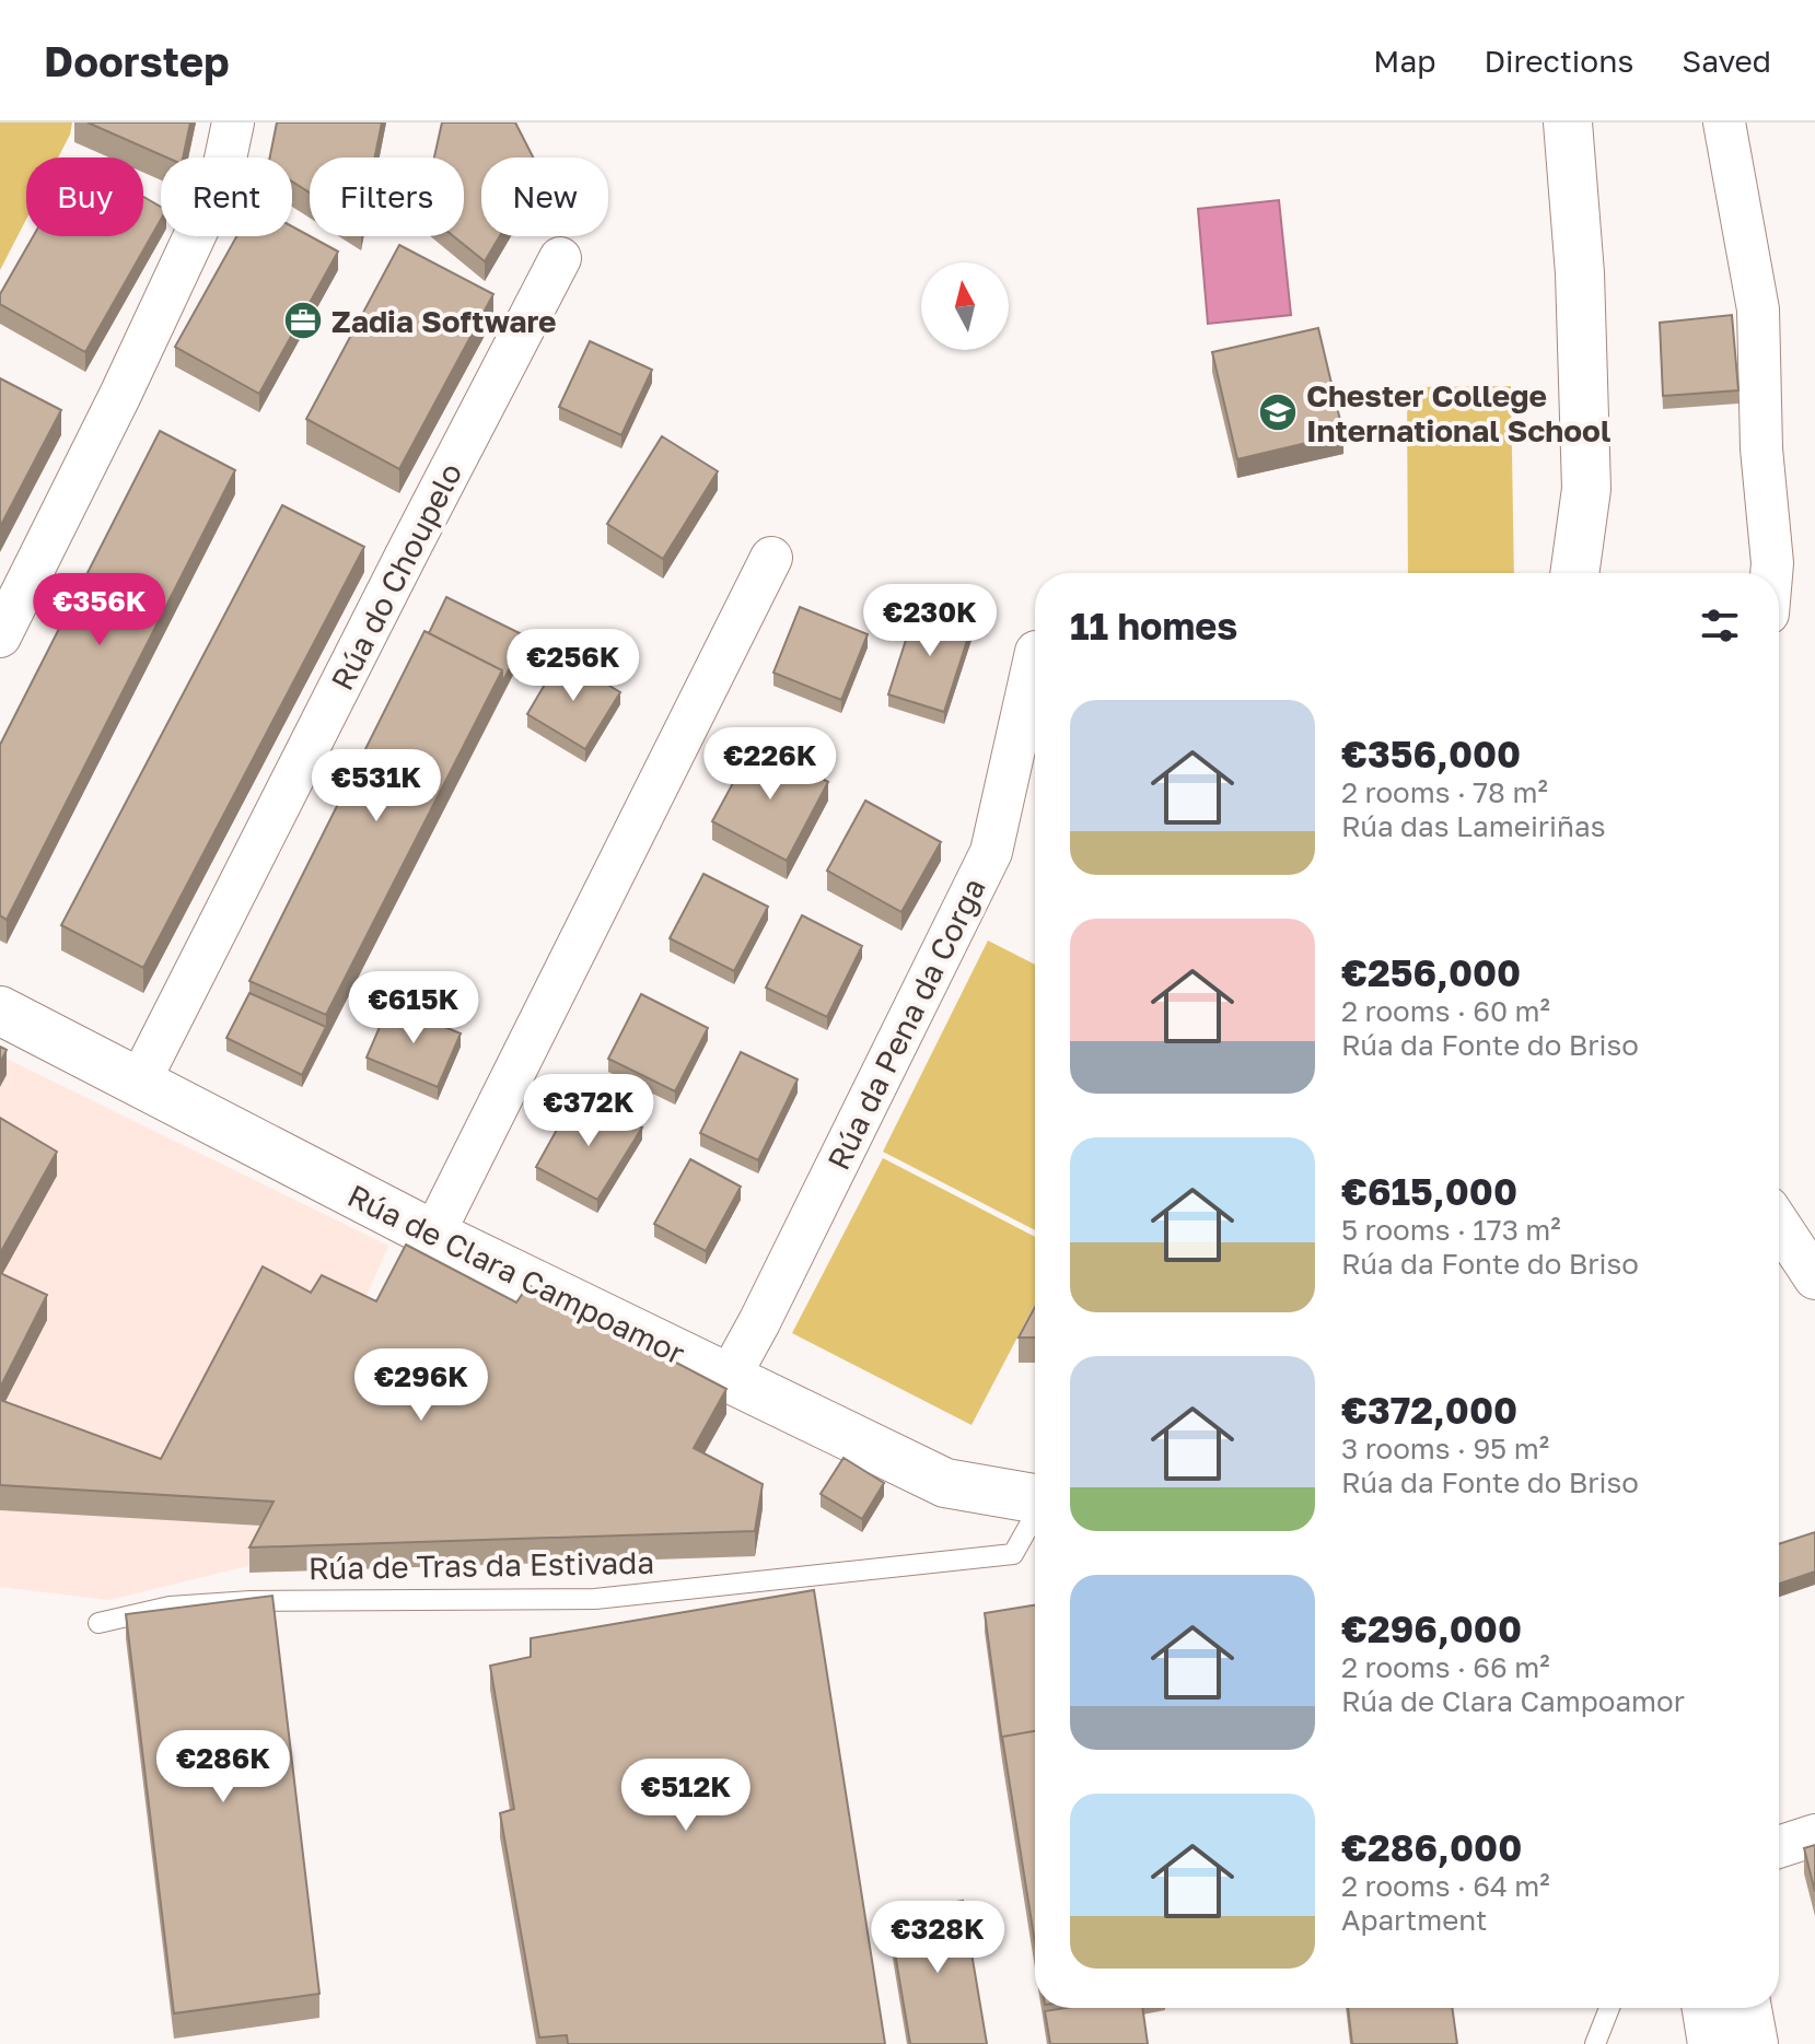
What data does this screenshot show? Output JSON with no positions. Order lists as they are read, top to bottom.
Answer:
{
  "streets": {
    "street": ["Rúa do Choupelo", "Rúa da Pena da Corga", "Rúa de Clara Campoamor"],
    "lane": ["Rúa de Tras da Estivada"]
  },
  "crossings": [
    ["Rúa do Choupelo", "Rúa de Clara Campoamor"],
    ["Rúa da Pena da Corga", "Rúa de Clara Campoamor"]
  ],
  "places": {
    "office": ["Zadia Software"],
    "school or university": ["Chester College International School"]
  },
  "north": "top",
  "page": {
    "header": "Doorstep",
    "nav": ["Map", "Directions", "Saved"],
    "chip": [
      "Buy",
      "Rent",
      "Filters",
      "New"
    ],
    "price": [
      "€356K",
      "€230K",
      "€256K",
      "€226K",
      "€531K",
      "€615K",
      "€372K",
      "€296K",
      "€286K",
      "€512K",
      "€328K"
    ],
    "heading": "11 homes",
    "list": [
      {
        "name": "€356,000",
        "note": "2 rooms · 78 m² · Rúa das Lameiriñas"
      },
      {
        "name": "€256,000",
        "note": "2 rooms · 60 m² · Rúa da Fonte do Briso"
      },
      {
        "name": "€615,000",
        "note": "5 rooms · 173 m² · Rúa da Fonte do Briso"
      },
      {
        "name": "€372,000",
        "note": "3 rooms · 95 m² · Rúa da Fonte do Briso"
      },
      {
        "name": "€296,000",
        "note": "2 rooms · 66 m² · Rúa de Clara Campoamor"
      },
      {
        "name": "€286,000",
        "note": "2 rooms · 64 m² · Apartment"
      }
    ]
  }
}
